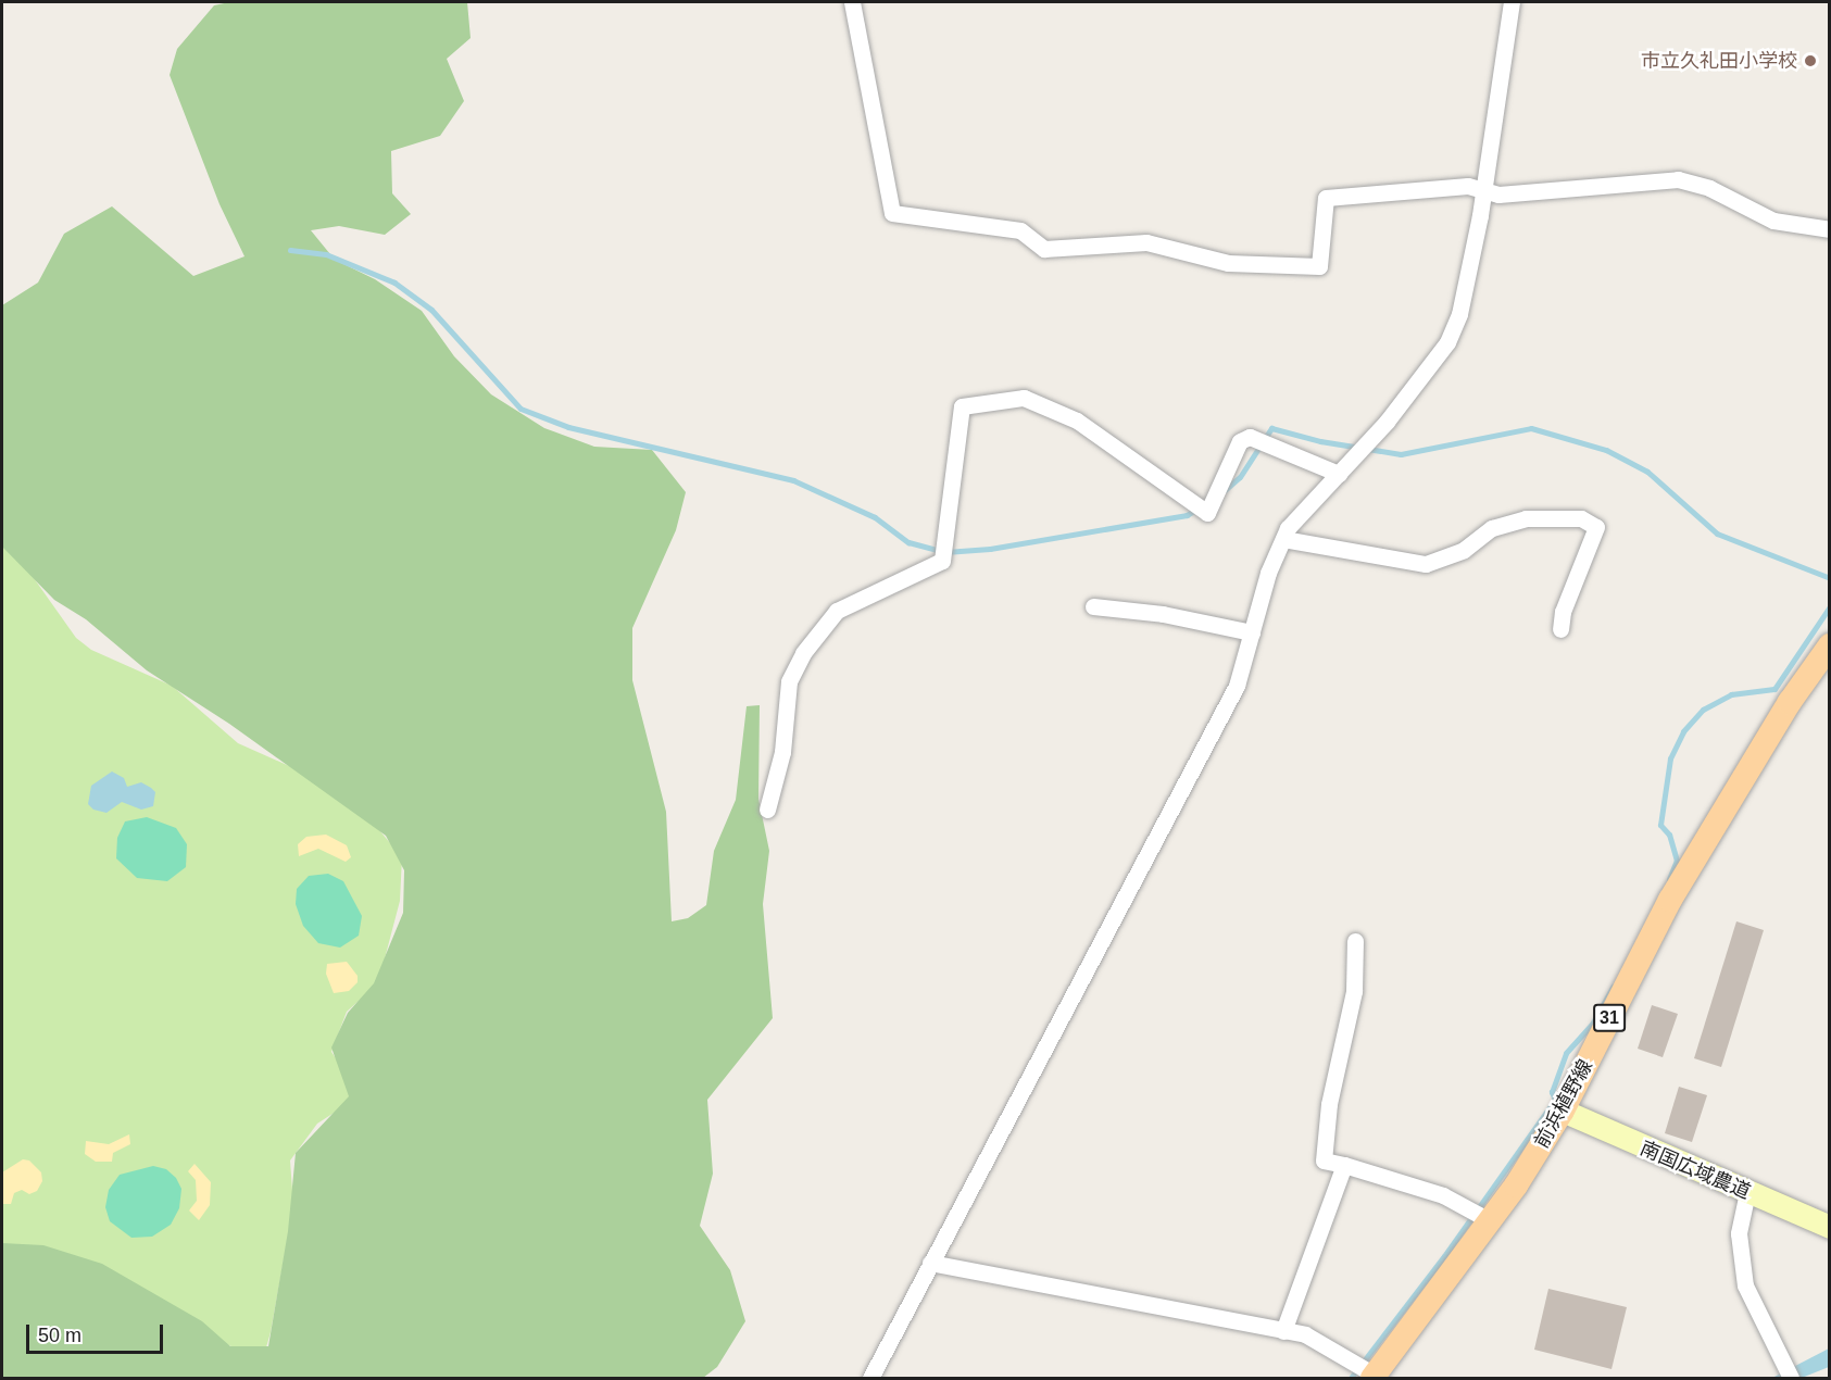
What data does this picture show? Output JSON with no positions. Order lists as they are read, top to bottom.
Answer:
{
  "streets": {
    "main road": ["31", "前浜植野線"],
    "street": ["南国広域農道"]
  },
  "crossings": [
    ["前浜植野線", "南国広域農道"]
  ],
  "places": ["市立久礼田小学校"],
  "scale_bar": "50 m"
}
